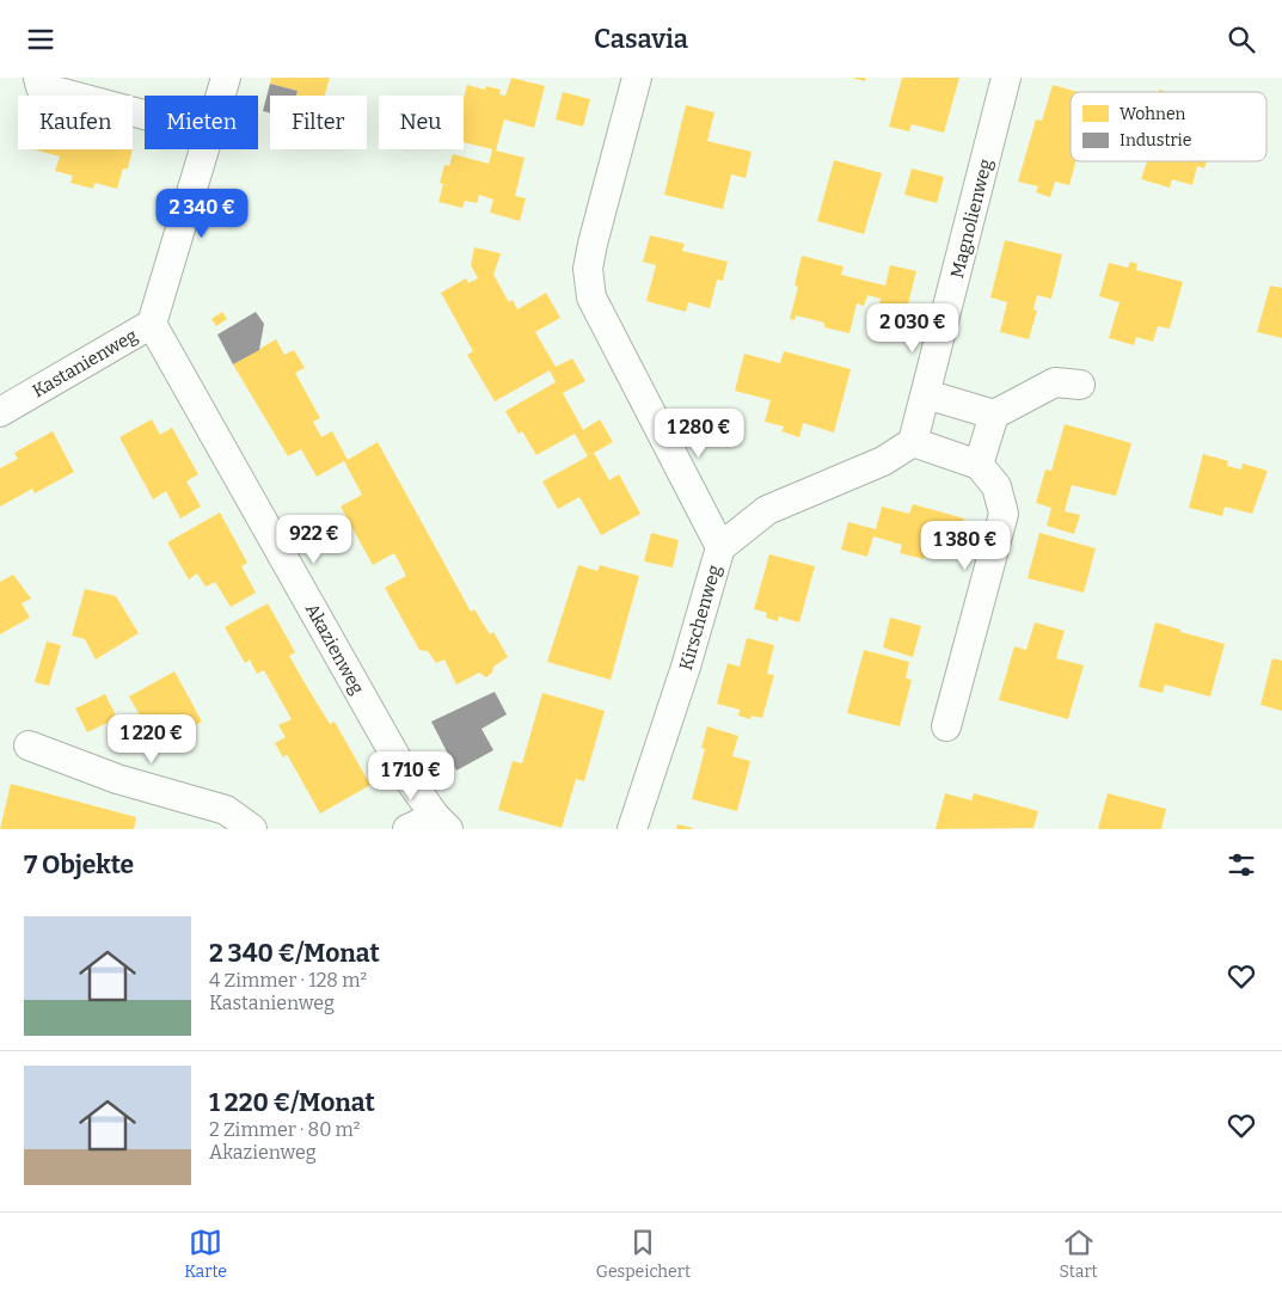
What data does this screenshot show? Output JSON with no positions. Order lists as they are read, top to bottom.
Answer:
{
  "streets": {
    "street": [
      "Magnolienweg",
      "Kastanienweg",
      "Kirschenweg",
      "Akazienweg"
    ]
  },
  "crossings": [
    ["Kastanienweg", "Akazienweg"]
  ],
  "legend": ["Wohnen", "Industrie"],
  "page": {
    "header": "Casavia",
    "chip": [
      "Kaufen",
      "Mieten",
      "Filter",
      "Neu"
    ],
    "price": [
      "2 340 €",
      "2 030 €",
      "1 280 €",
      "922 €",
      "1 380 €",
      "1 220 €",
      "1 710 €"
    ],
    "heading": "7 Objekte",
    "list": [
      {
        "name": "2 340 €/Monat",
        "note": "4 Zimmer · 128 m² · Kastanienweg"
      },
      {
        "name": "1 220 €/Monat",
        "note": "2 Zimmer · 80 m² · Akazienweg"
      }
    ],
    "tabs": ["Karte", "Gespeichert", "Start"]
  }
}
